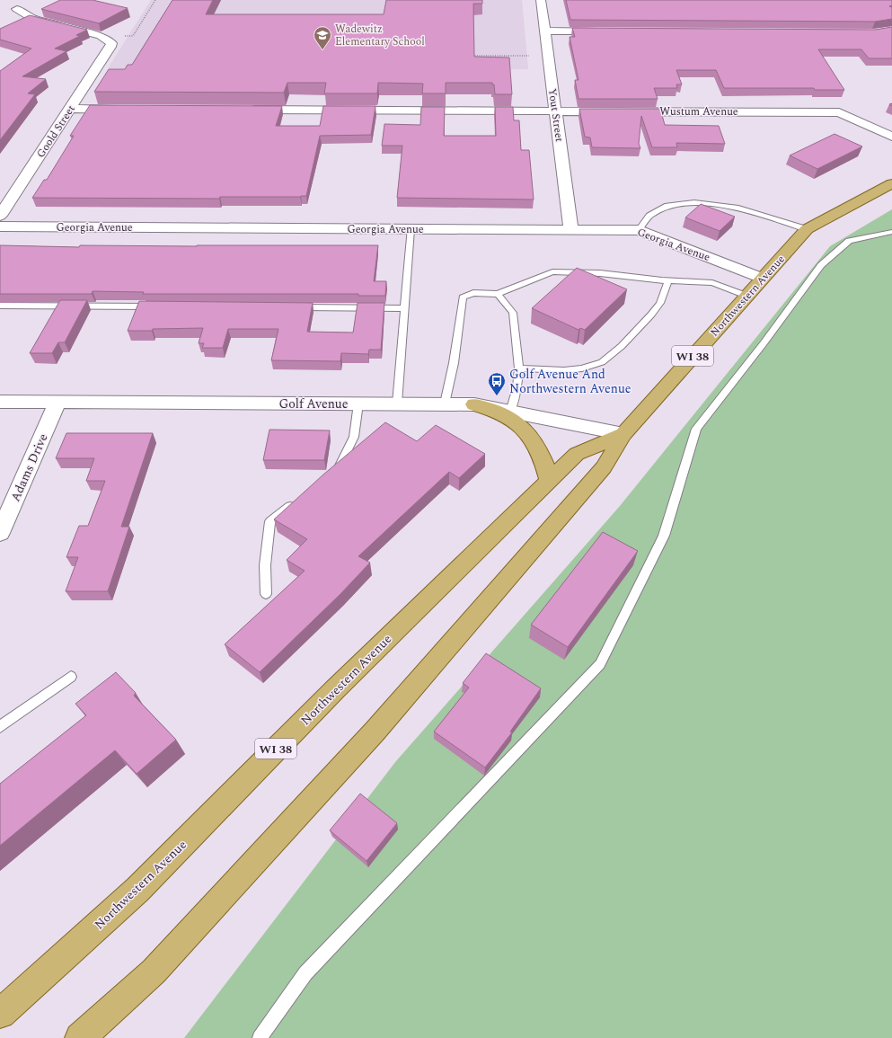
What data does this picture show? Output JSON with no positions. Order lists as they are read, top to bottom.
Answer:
{
  "streets": {
    "main road": ["Northwestern Avenue", "WI 38"],
    "street": [
      "Wustum Avenue",
      "Yout Street",
      "Goold Street",
      "Georgia Avenue",
      "Golf Avenue",
      "Adams Drive"
    ]
  },
  "crossings": [
    ["Wustum Avenue", "Yout Street"],
    ["Yout Street", "Georgia Avenue"],
    ["Georgia Avenue", "Northwestern Avenue"],
    ["Northwestern Avenue", "Golf Avenue"],
    ["Golf Avenue", "Adams Drive"]
  ],
  "places": {
    "school or university": ["Wadewitz Elementary School"],
    "bus stop": ["Golf Avenue And Northwestern Avenue"]
  }
}
